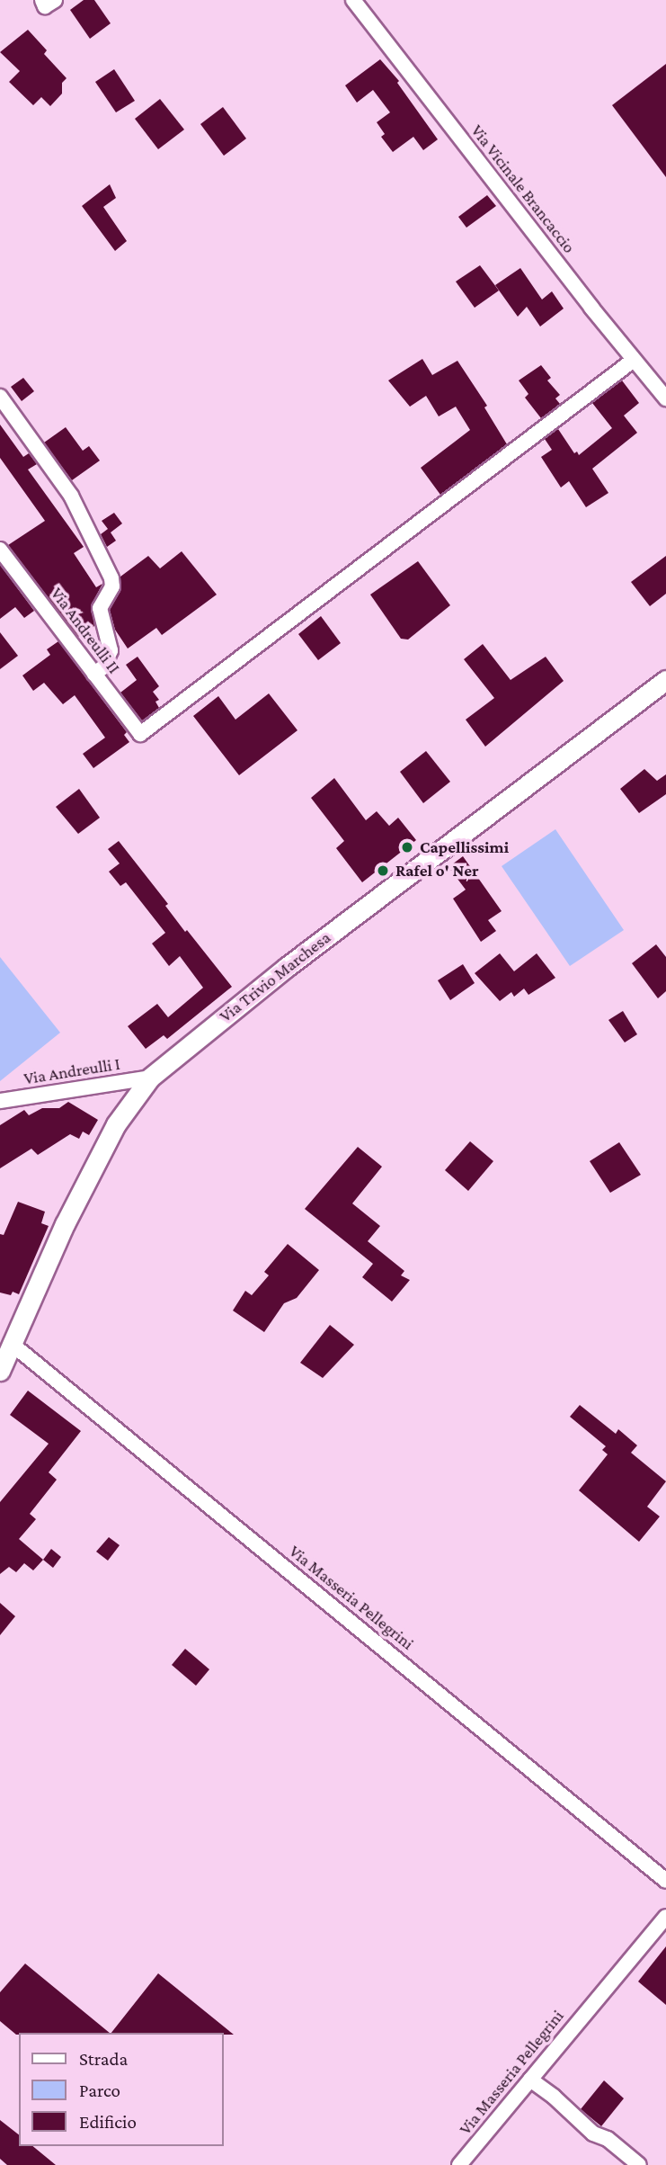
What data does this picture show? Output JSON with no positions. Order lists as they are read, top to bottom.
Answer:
{
  "streets": {
    "street": [
      "Via Vicinale Brancaccio",
      "Via Andreulli II",
      "Via Trivio Marchesa",
      "Via Andreulli I",
      "Via Masseria Pellegrini"
    ]
  },
  "crossings": [
    ["Via Vicinale Brancaccio", "Via Andreulli II"],
    ["Via Trivio Marchesa", "Via Andreulli I"],
    ["Via Trivio Marchesa", "Via Masseria Pellegrini"]
  ],
  "places": ["Capellissimi", "Rafel o' Ner"],
  "legend": ["Strada", "Parco", "Edificio"]
}
